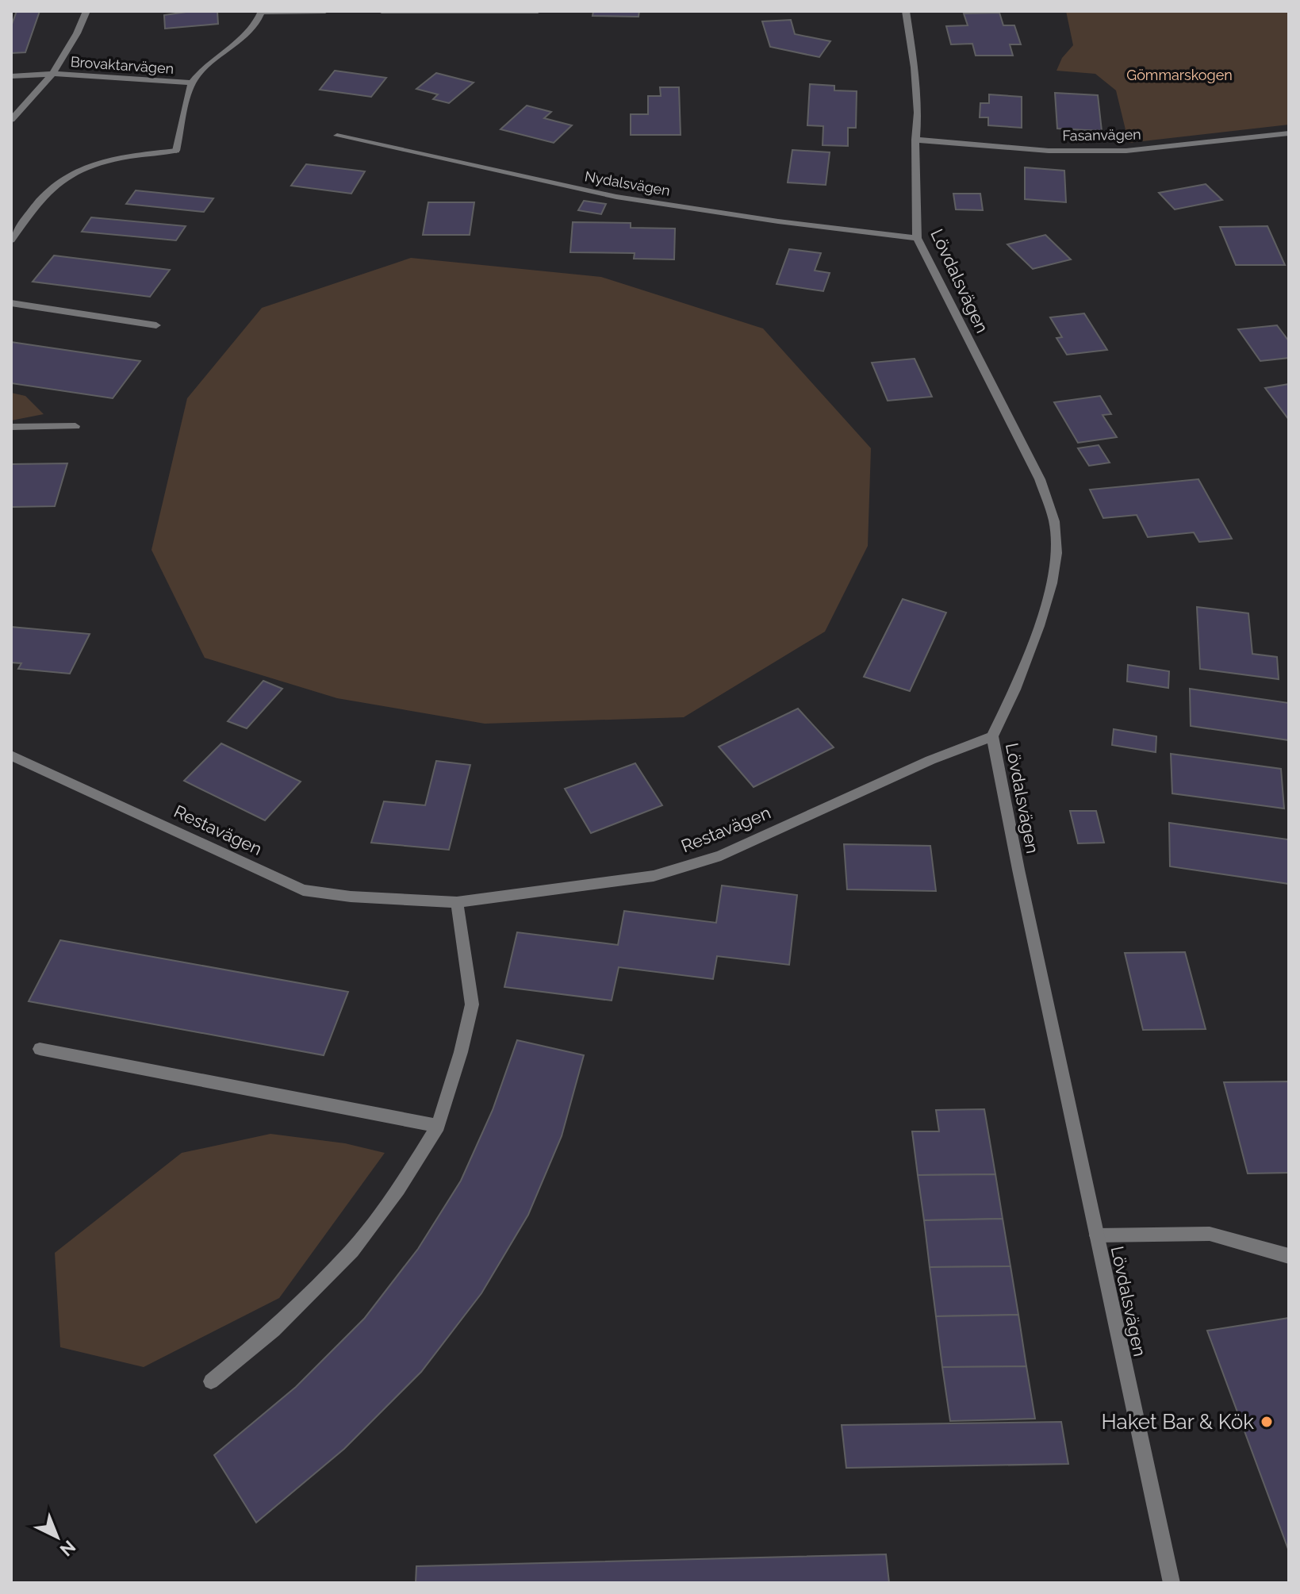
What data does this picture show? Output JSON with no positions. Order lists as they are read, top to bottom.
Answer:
{
  "streets": {
    "street": [
      "Brovaktarvägen",
      "Fasanvägen",
      "Nydalsvägen",
      "Lövdalsvägen",
      "Restavägen"
    ]
  },
  "crossings": [
    ["Fasanvägen", "Lövdalsvägen"],
    ["Nydalsvägen", "Lövdalsvägen"],
    ["Lövdalsvägen", "Restavägen"]
  ],
  "parks": ["Gömmarskogen"],
  "places": ["Haket Bar & Kök"],
  "north": "bottom right"
}
